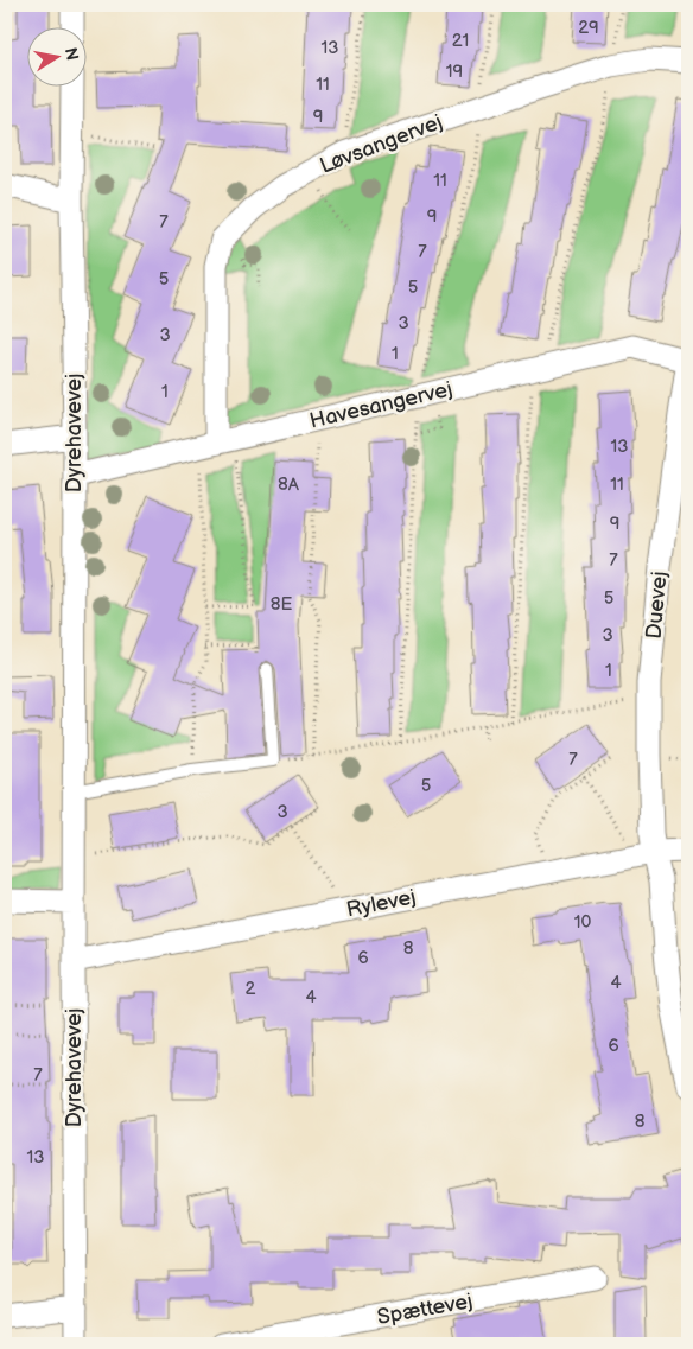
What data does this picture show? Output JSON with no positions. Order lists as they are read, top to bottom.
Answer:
{
  "streets": {
    "street": [
      "Løvsangervej",
      "Havesangervej",
      "Dyrehavevej",
      "Duevej",
      "Rylevej",
      "Spættevej"
    ]
  },
  "crossings": [
    ["Løvsangervej", "Havesangervej"],
    ["Havesangervej", "Dyrehavevej"],
    ["Havesangervej", "Duevej"],
    ["Dyrehavevej", "Rylevej"],
    ["Duevej", "Rylevej"]
  ],
  "house_numbers": [
    "29",
    "21",
    "13",
    "19",
    "11",
    "9",
    "11",
    "9",
    "7",
    "7",
    "5",
    "5",
    "3",
    "3",
    "1",
    "1",
    "13",
    "8A",
    "11",
    "9",
    "7",
    "5",
    "8E",
    "3",
    "1",
    "7",
    "5",
    "3",
    "10",
    "8",
    "6",
    "4",
    "2",
    "4",
    "6",
    "7",
    "8",
    "13"
  ],
  "north": "right"
}
